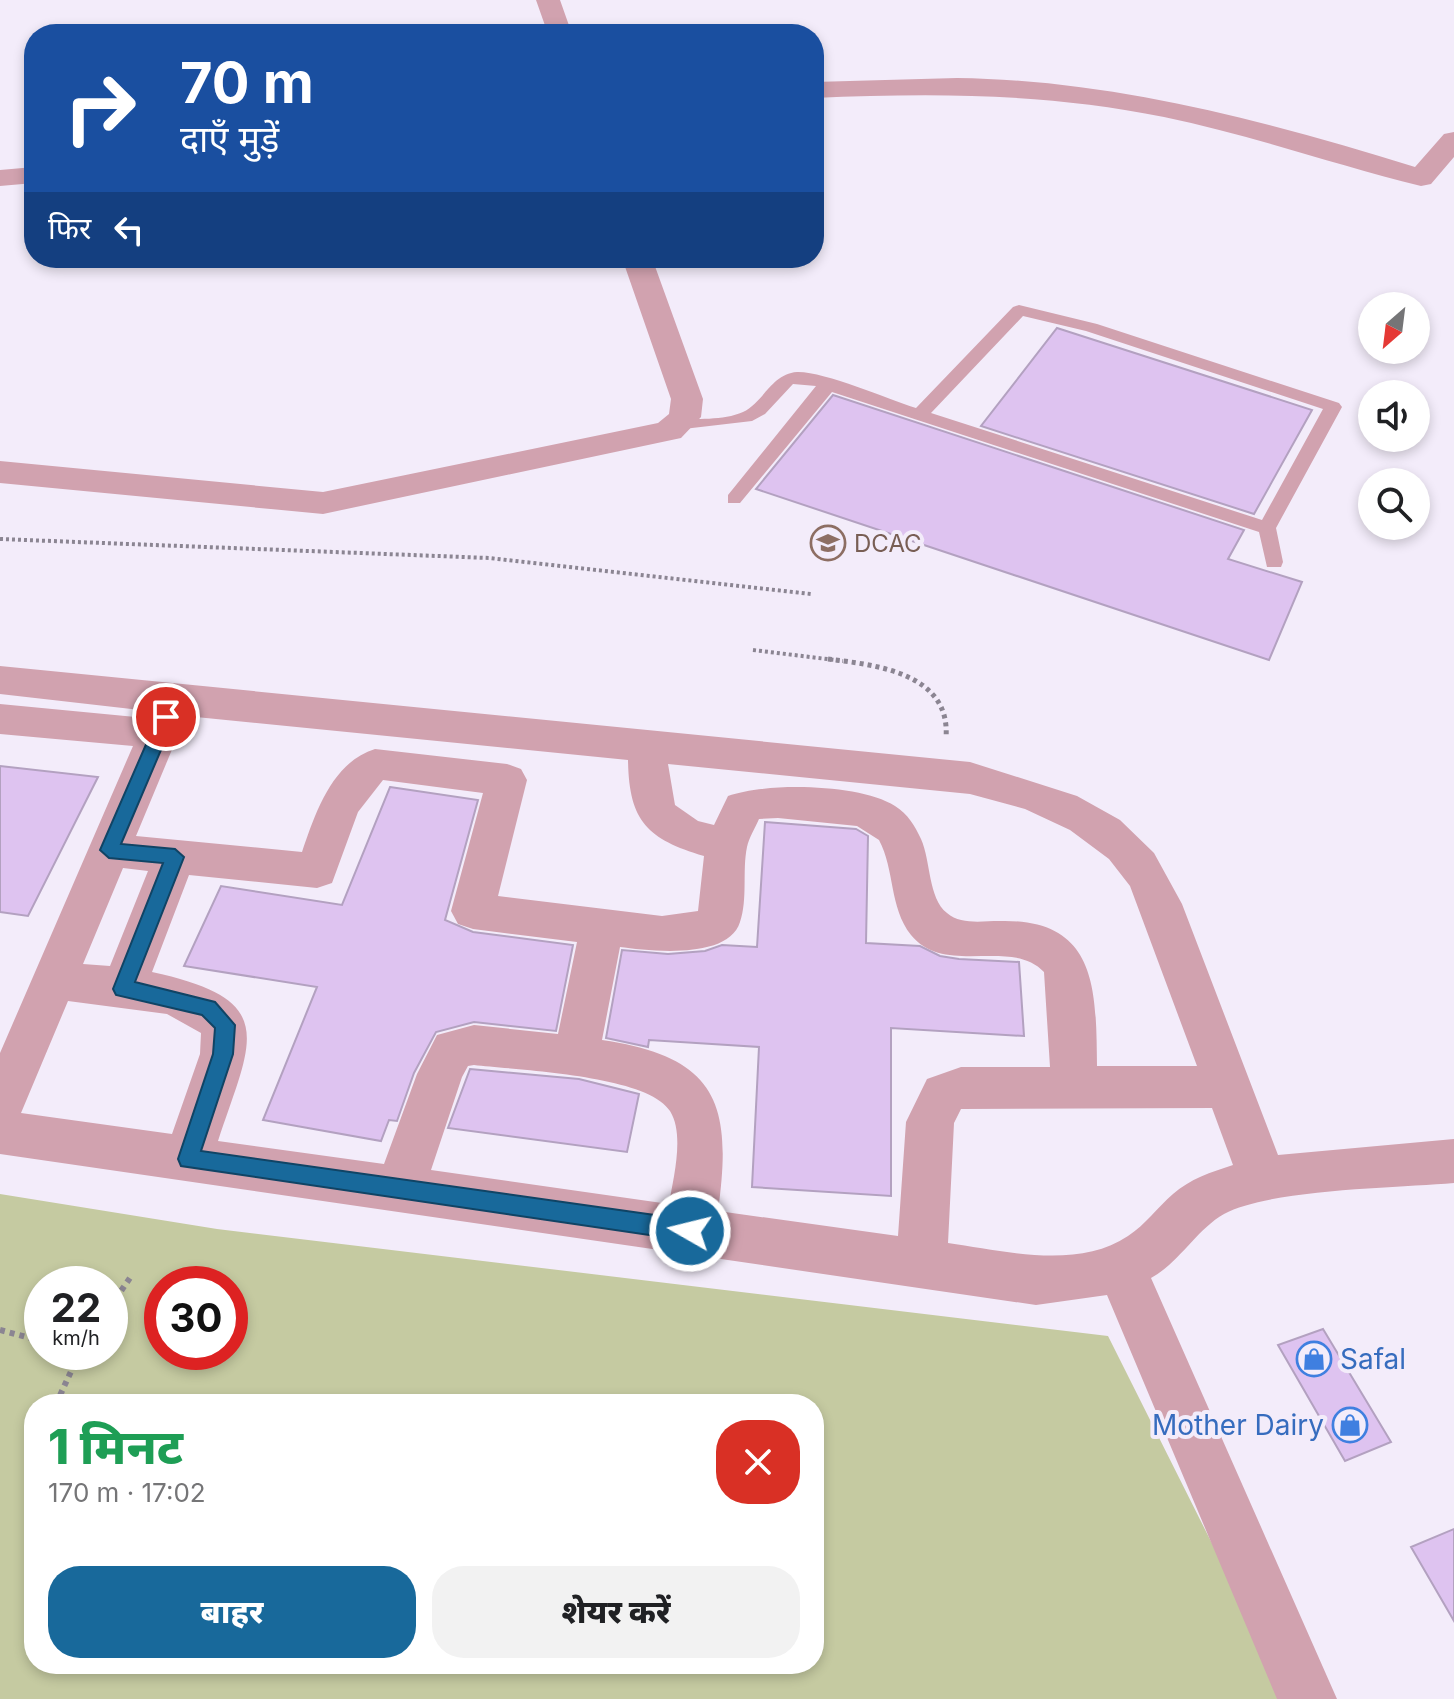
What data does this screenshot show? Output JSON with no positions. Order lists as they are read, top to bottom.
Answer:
{
  "places": {
    "school or university": ["DCAC"],
    "shop": ["Safal", "Mother Dairy"]
  },
  "north": "bottom left",
  "page": {
    "turn": ["70 m", "दाएँ मुड़ें"],
    "then": "फिर",
    "speed": "22 km/h",
    "limit": "30",
    "heading": ["1 मिनट", "170 m · 17:02"],
    "buttons": ["बाहर", "शेयर करें"]
  }
}
